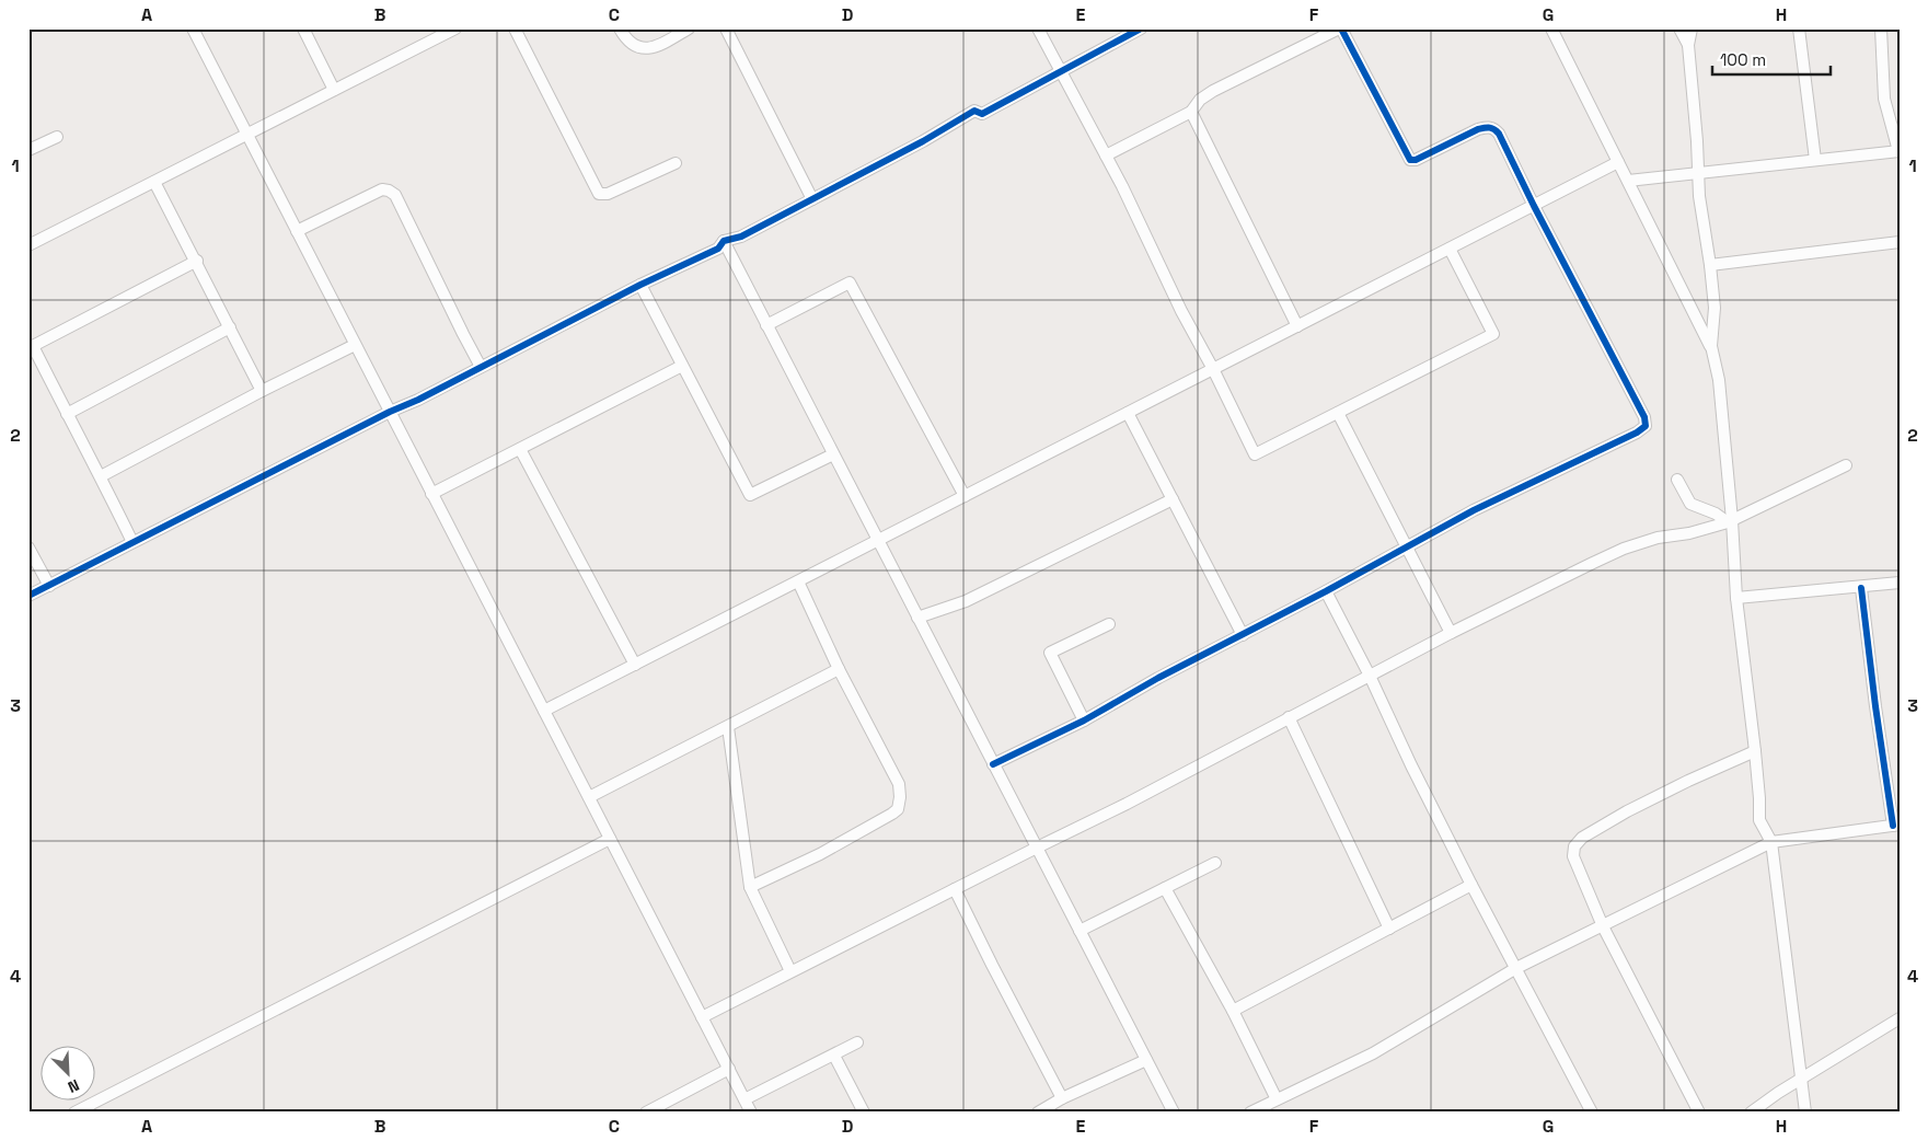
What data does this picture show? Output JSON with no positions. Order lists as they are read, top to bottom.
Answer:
{
  "scale_bar": "100 m",
  "north": "bottom right",
  "grid": {
    "columns": [
      "A",
      "B",
      "C",
      "D",
      "E",
      "F",
      "G",
      "H"
    ],
    "rows": [
      "1",
      "2",
      "3",
      "4"
    ]
  }
}
